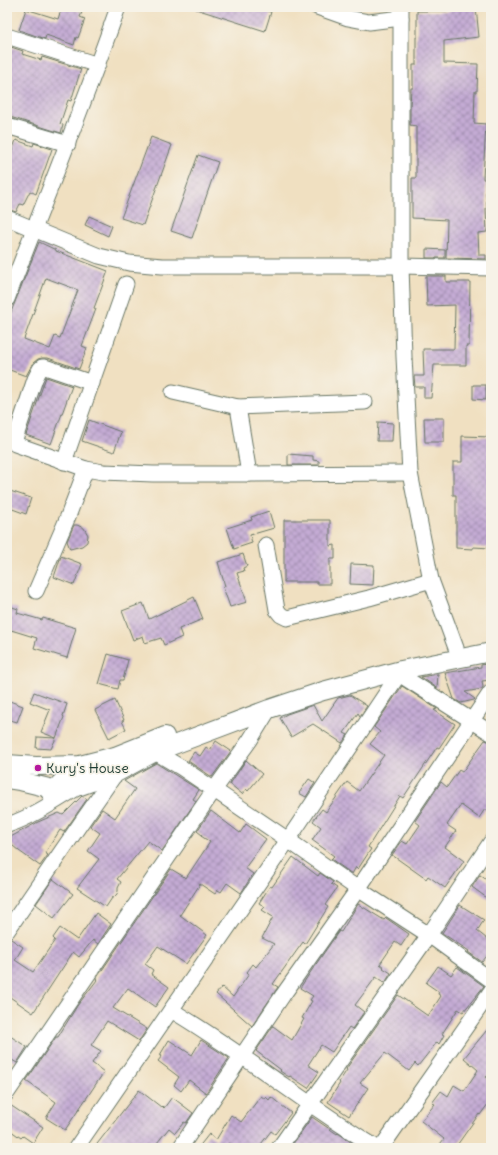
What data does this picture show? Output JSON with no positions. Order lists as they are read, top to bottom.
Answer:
{
  "places": ["Kury's House"]
}
